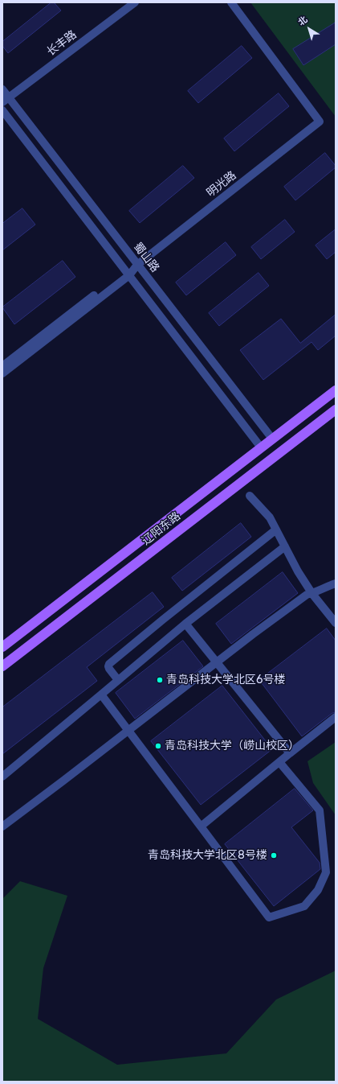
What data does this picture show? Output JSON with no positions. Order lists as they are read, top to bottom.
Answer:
{
  "streets": {
    "main road": ["辽阳东路"],
    "street": ["长丰路", "明光路", "蜀山路"]
  },
  "crossings": [
    ["长丰路", "蜀山路"],
    ["明光路", "蜀山路"],
    ["蜀山路", "辽阳东路"]
  ],
  "places": ["青岛科技大学北区6号楼", "青岛科技大学（崂山校区）", "青岛科技大学北区8号楼"],
  "north": "top left"
}
